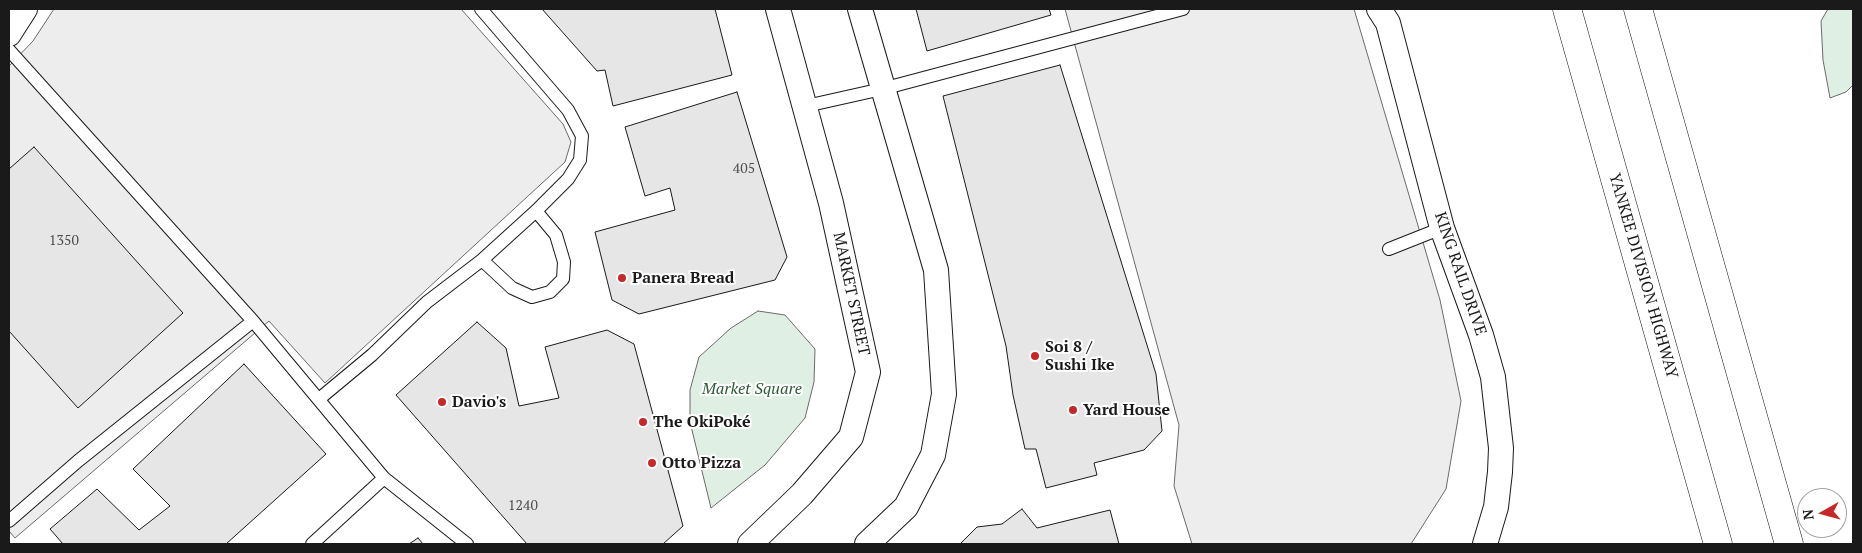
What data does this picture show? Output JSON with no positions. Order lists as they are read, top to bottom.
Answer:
{
  "streets": {
    "highway": ["YANKEE DIVISION HIGHWAY"],
    "street": ["KING RAIL DRIVE", "MARKET STREET"]
  },
  "parks": ["Market Square"],
  "places": [
    "Panera Bread",
    "Soi 8 / Sushi Ike",
    "Davio's",
    "Yard House",
    "The OkiPoké",
    "Otto Pizza"
  ],
  "house_numbers": ["405", "1350", "1240"],
  "north": "left"
}
